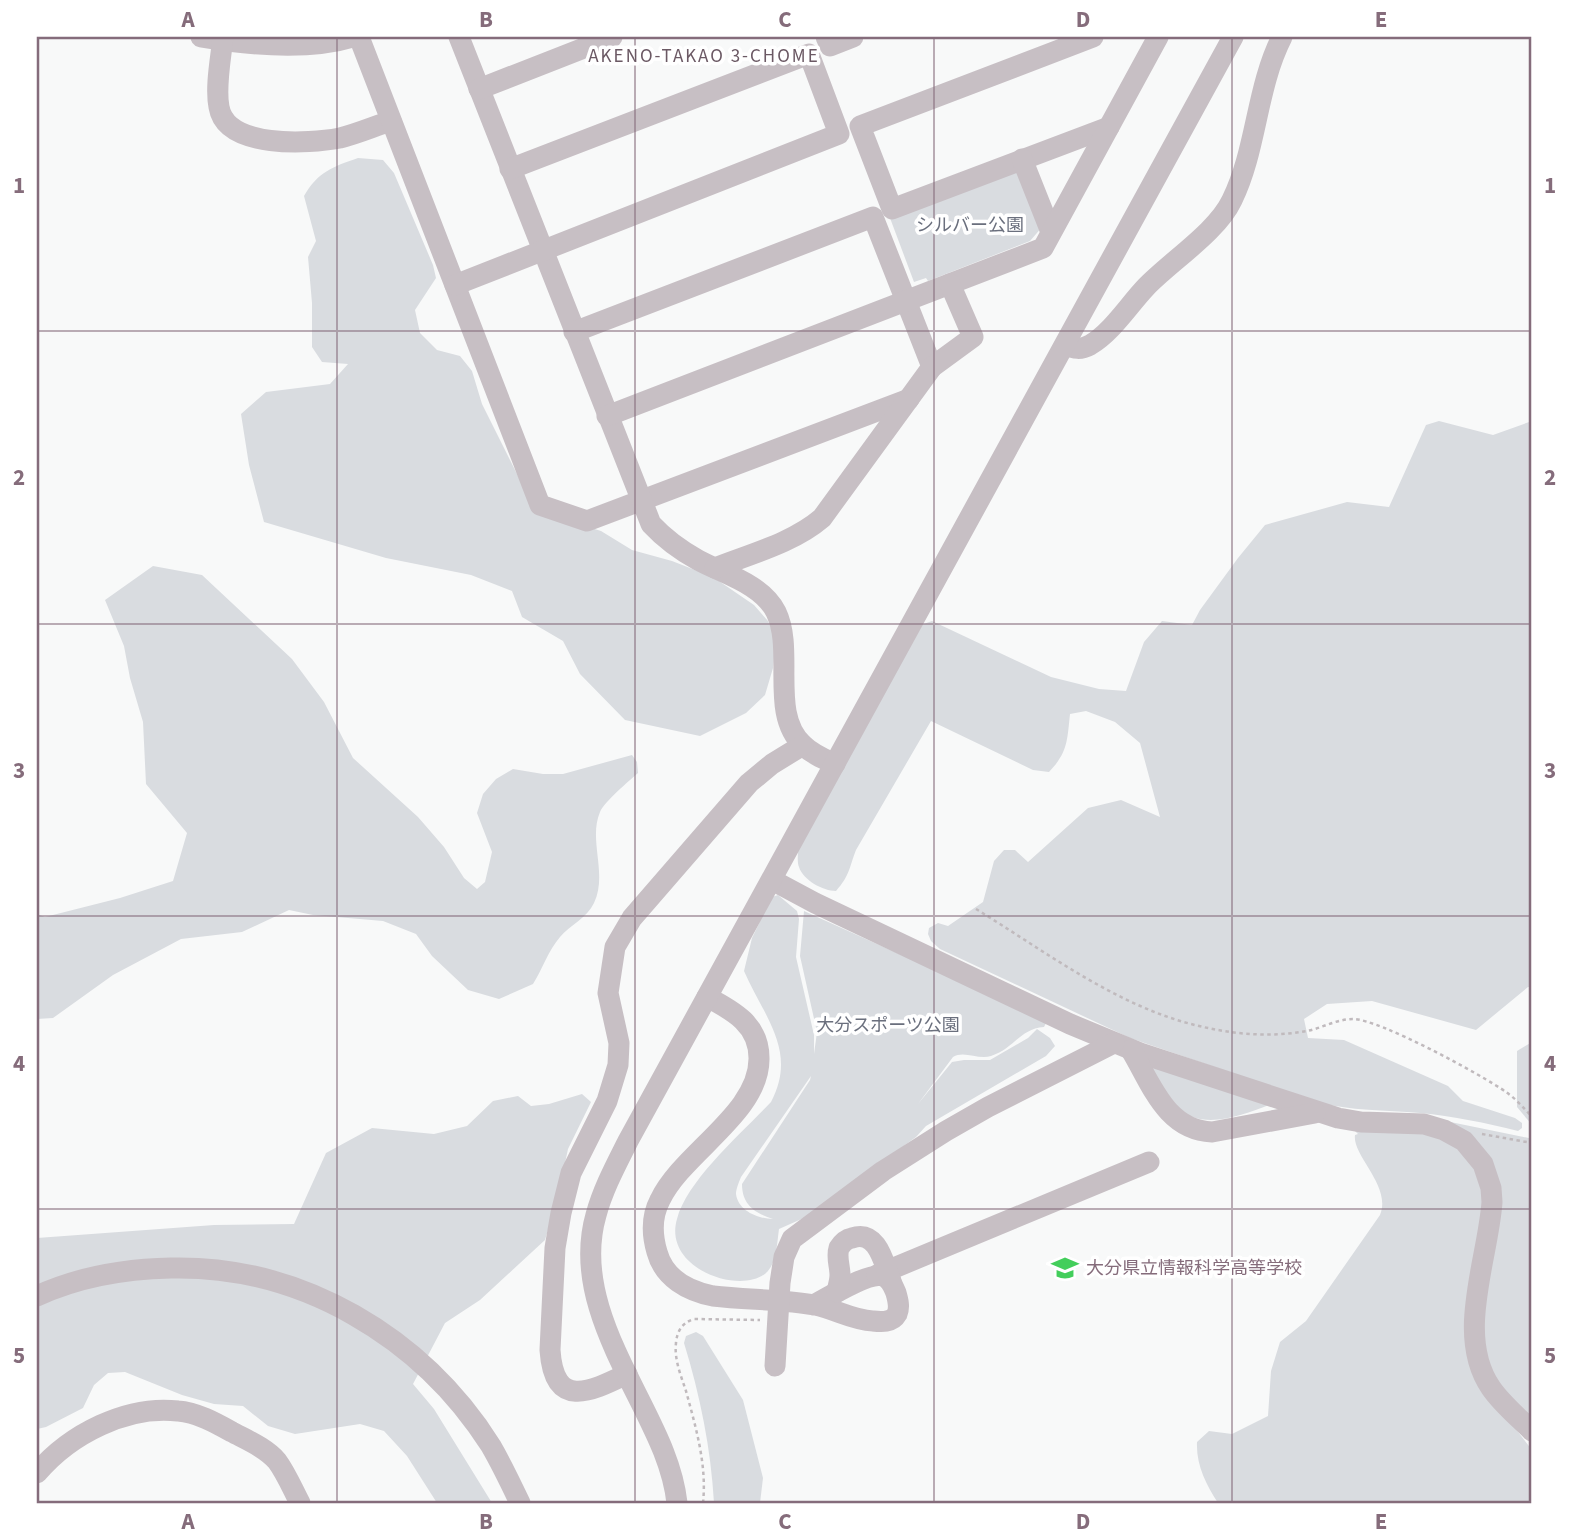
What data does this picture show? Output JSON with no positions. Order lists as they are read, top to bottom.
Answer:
{
  "districts": ["AKENO-TAKAO 3-CHOME"],
  "parks": ["シルバー公園", "大分スポーツ公園"],
  "places": {
    "school or university": ["大分県立情報科学高等学校"]
  },
  "grid": {
    "columns": [
      "A",
      "B",
      "C",
      "D",
      "E"
    ],
    "rows": [
      "1",
      "2",
      "3",
      "4",
      "5"
    ]
  }
}
